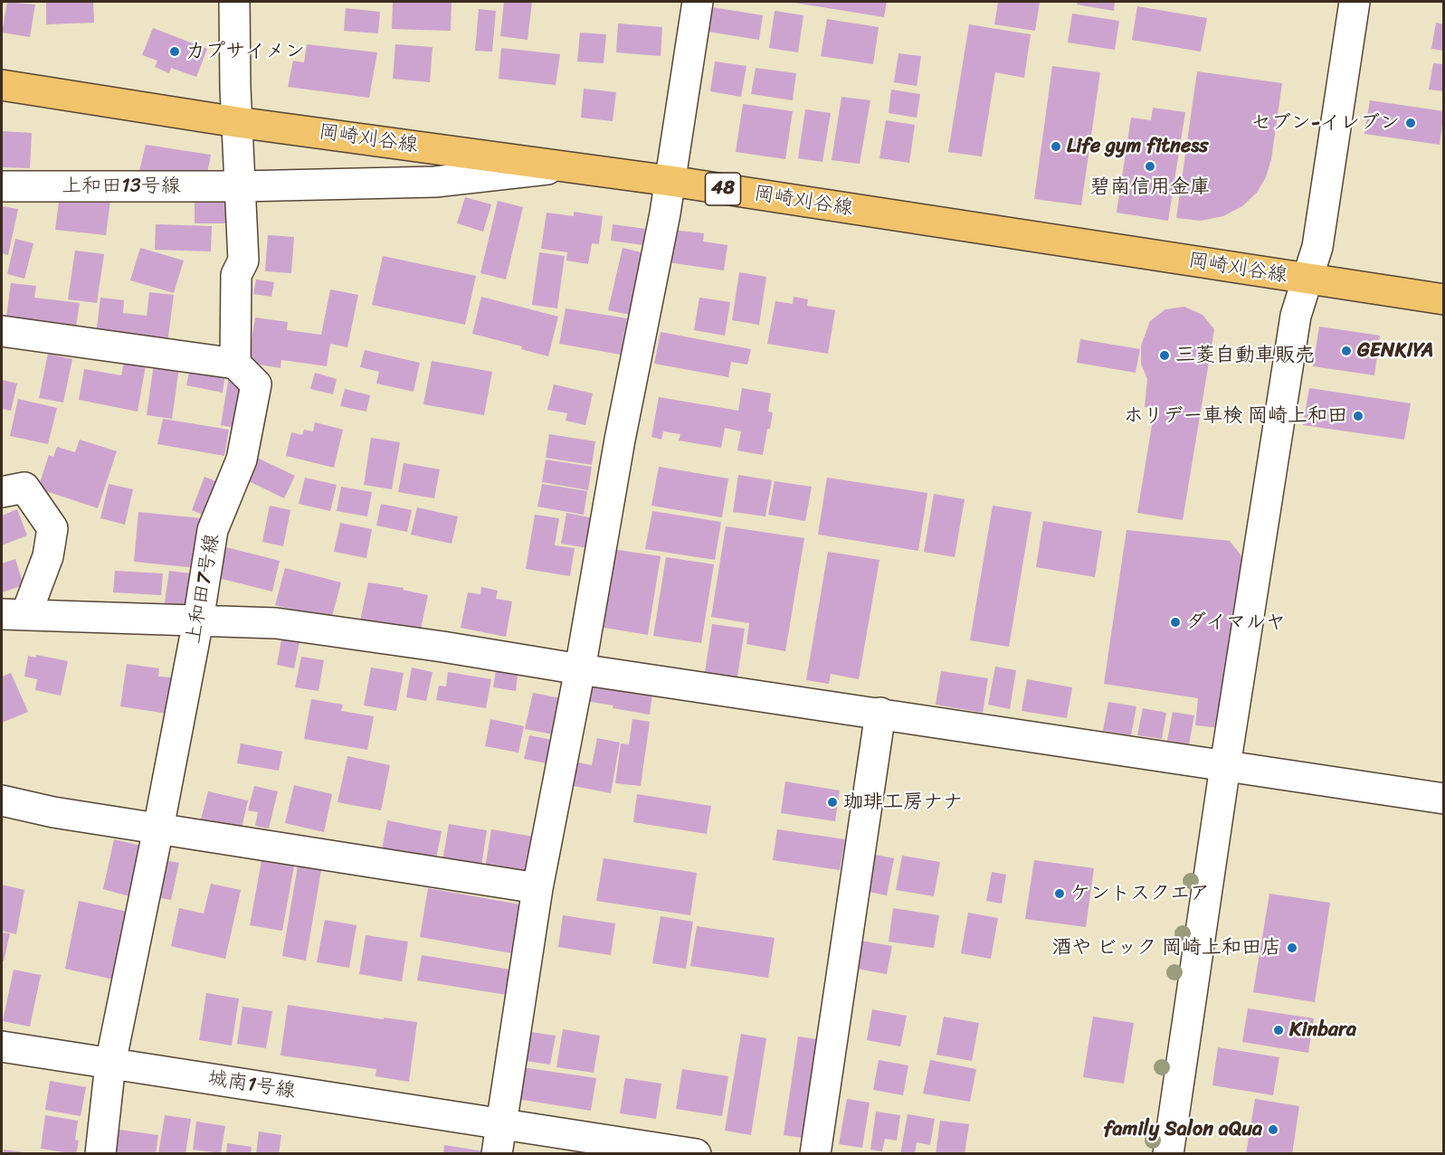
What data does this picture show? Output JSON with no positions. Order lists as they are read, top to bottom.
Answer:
{
  "streets": {
    "main road": ["岡崎刈谷線", "48"],
    "street": ["上和田13号線", "上和田7号線", "城南1号線"]
  },
  "crossings": [
    ["岡崎刈谷線", "上和田13号線"],
    ["上和田7号線", "城南1号線"]
  ],
  "places": [
    "カプサイメン",
    "セブン-イレブン",
    "Life gym fitness",
    "碧南信用金庫",
    "GENKIYA",
    "三菱自動車販売",
    "ホリデー車検 岡崎上和田",
    "ダイマルヤ",
    "珈琲工房ナナ",
    "ケントスクエア",
    "酒や ビック 岡崎上和田店",
    "Kinbara",
    "family Salon aQua"
  ]
}
